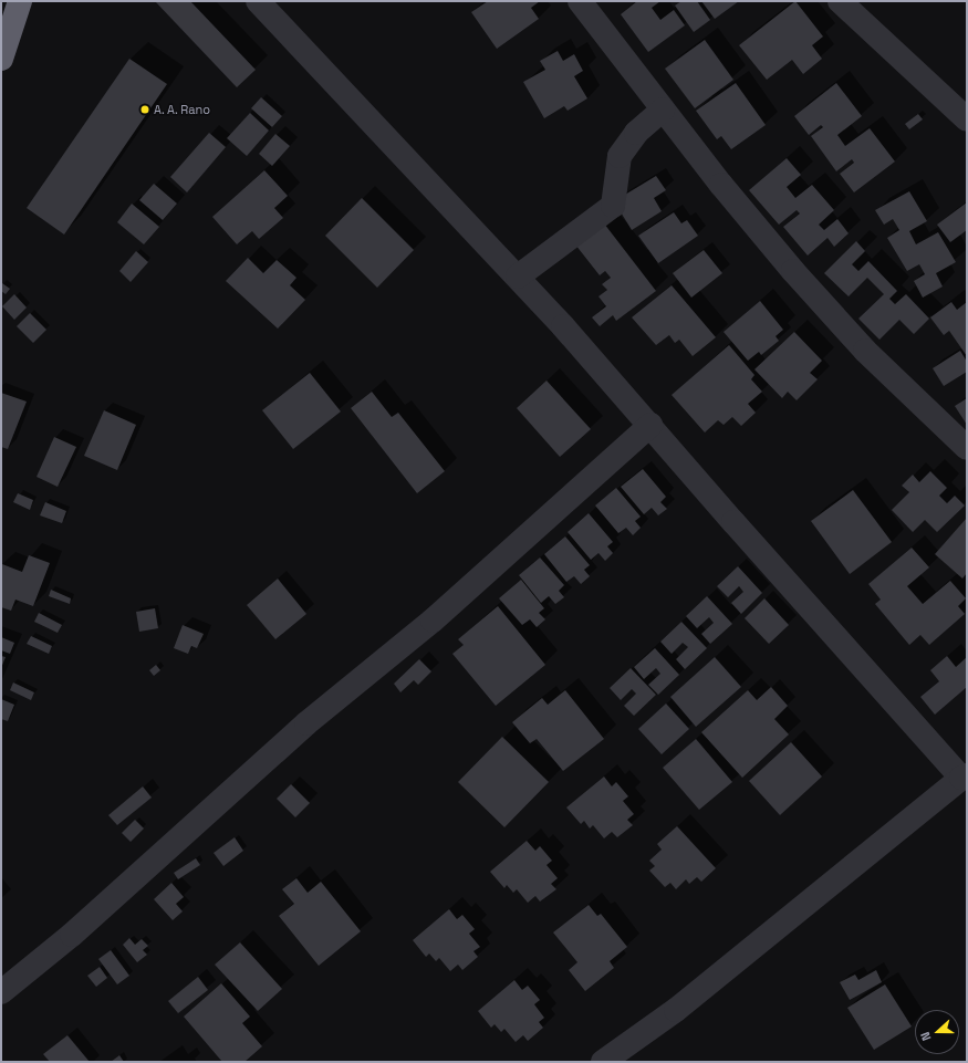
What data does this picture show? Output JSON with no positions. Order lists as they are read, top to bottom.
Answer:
{
  "places": ["A. A. Rano"],
  "north": "left"
}
